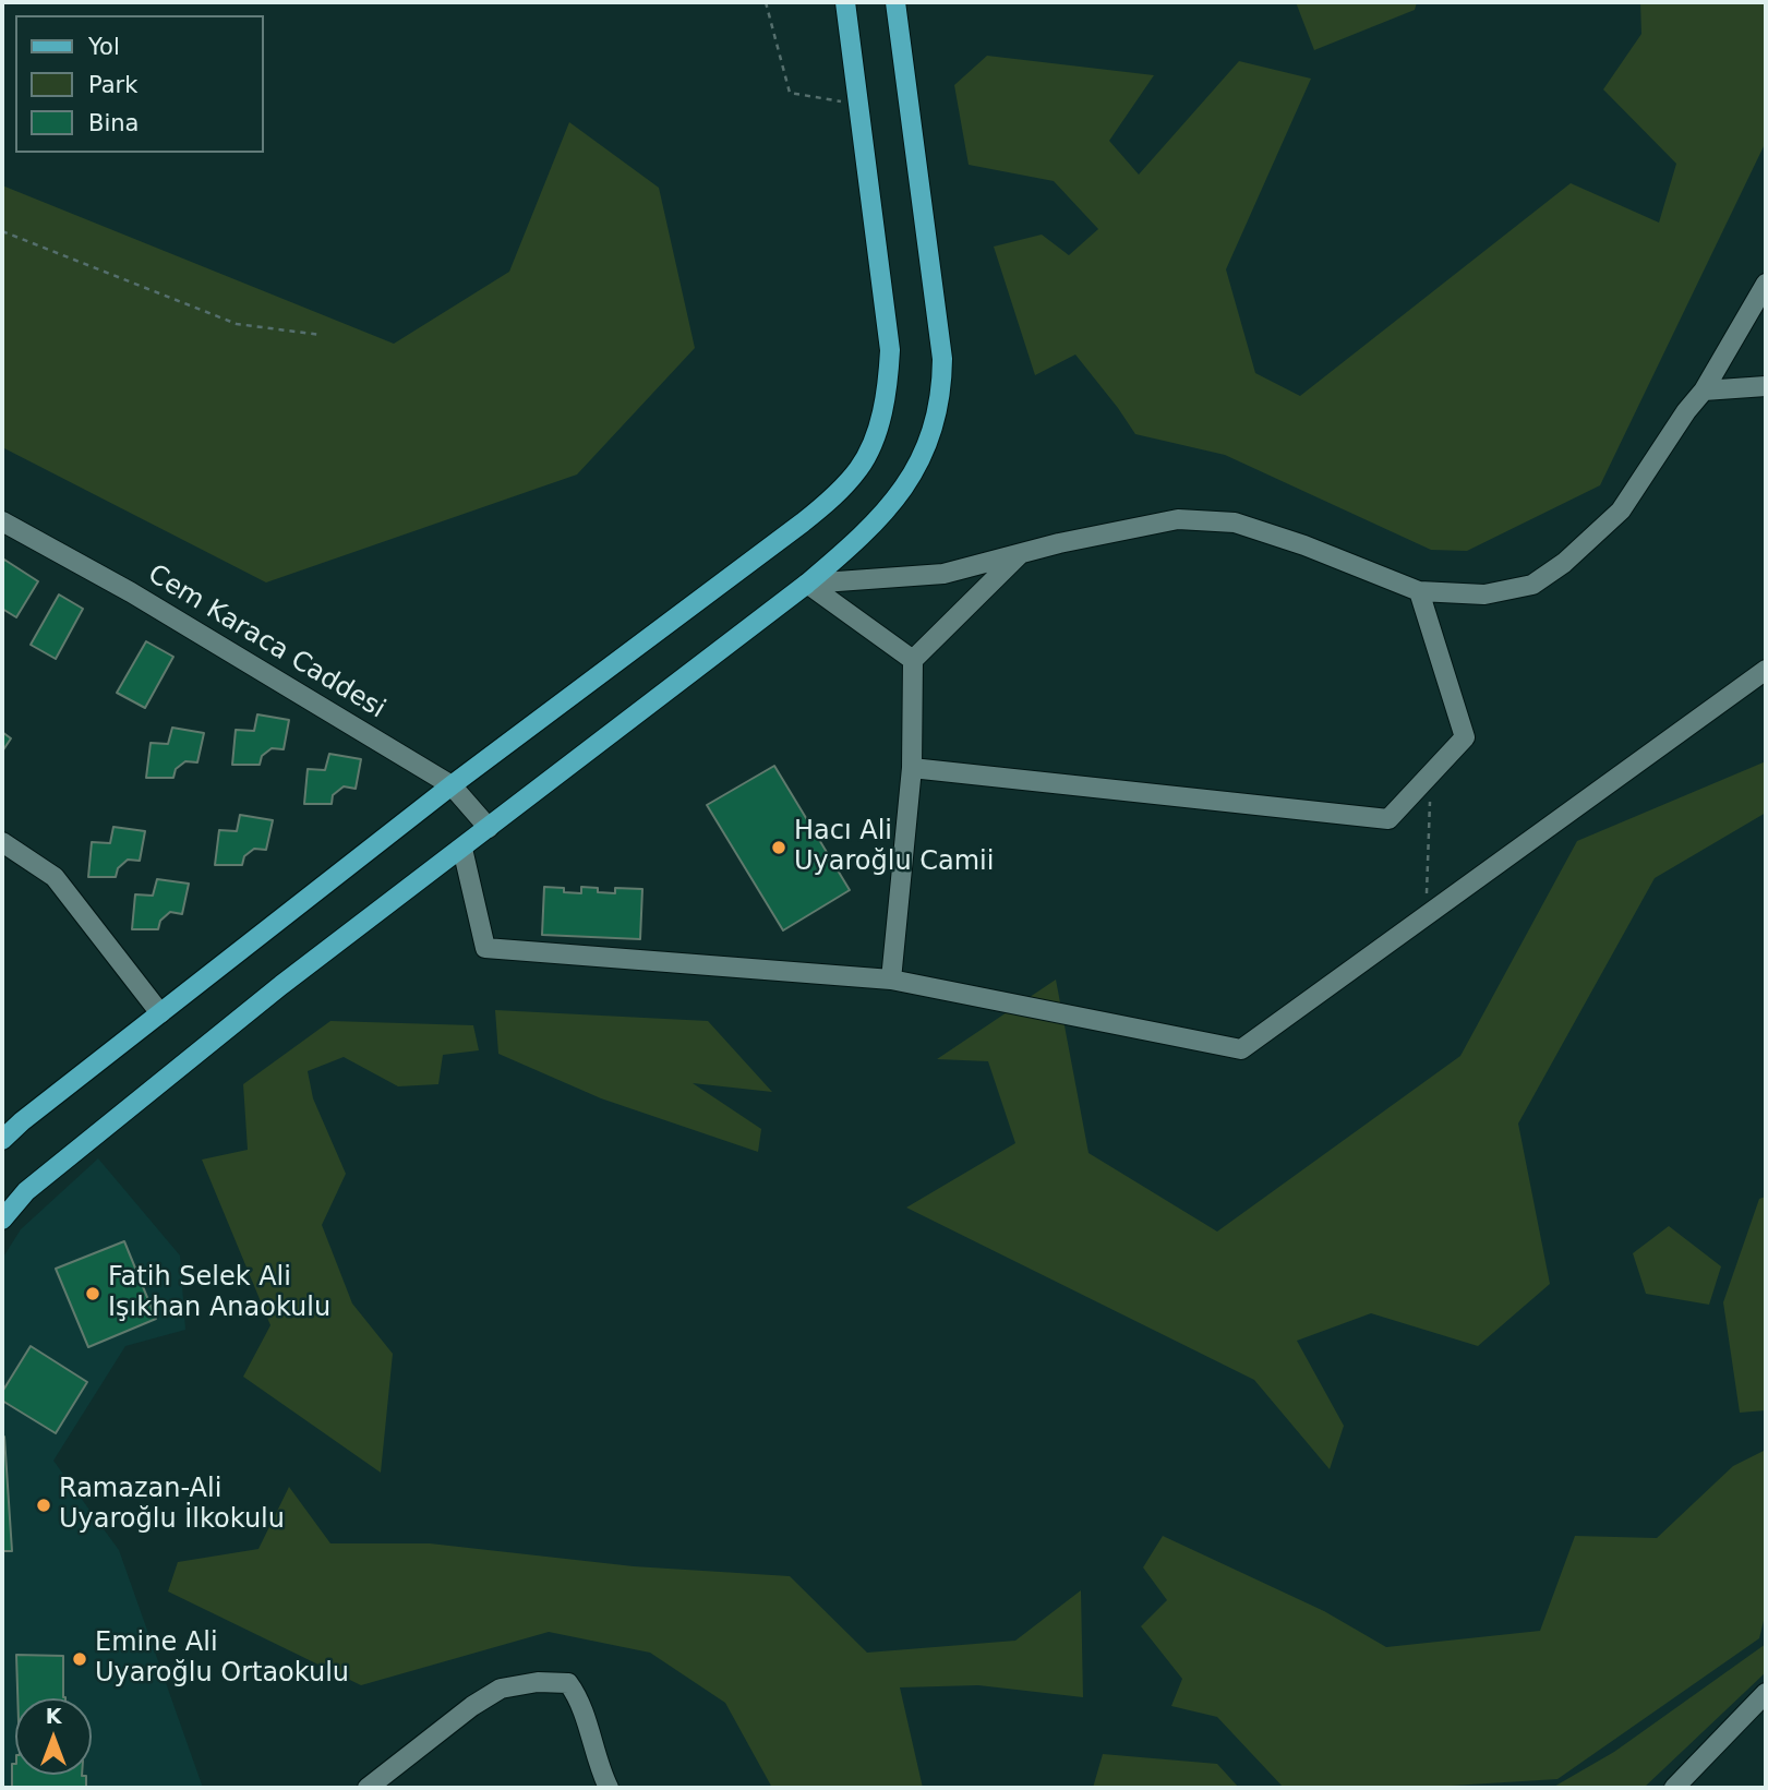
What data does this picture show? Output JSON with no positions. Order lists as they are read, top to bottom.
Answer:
{
  "streets": {
    "street": ["Cem Karaca Caddesi"]
  },
  "places": [
    "Hacı Ali Uyaroğlu Camii",
    "Fatih Selek Ali Işıkhan Anaokulu",
    "Ramazan-Ali Uyaroğlu İlkokulu",
    "Emine Ali Uyaroğlu Ortaokulu"
  ],
  "legend": ["Yol", "Park", "Bina"],
  "north": "top"
}
